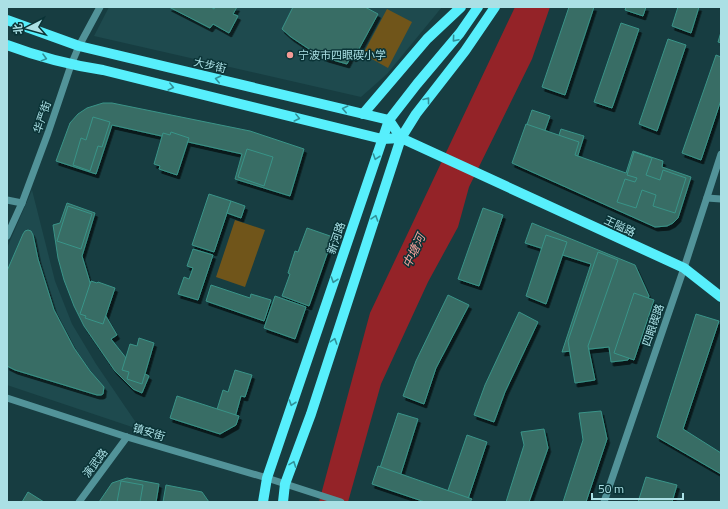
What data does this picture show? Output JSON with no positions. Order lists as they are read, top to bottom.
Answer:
{
  "streets": {
    "main road": ["大步街", "王隘路", "新河路"],
    "street": [
      "华严街",
      "四眼碶路",
      "镇安街",
      "演武路"
    ]
  },
  "crossings": [
    ["大步街", "华严街"],
    ["大步街", "新河路"],
    ["王隘路", "四眼碶路"],
    ["新河路", "镇安街"],
    ["镇安街", "演武路"]
  ],
  "water": ["中塘河"],
  "places": ["宁波市四眼碶小学"],
  "scale_bar": "50 m",
  "north": "left"
}
